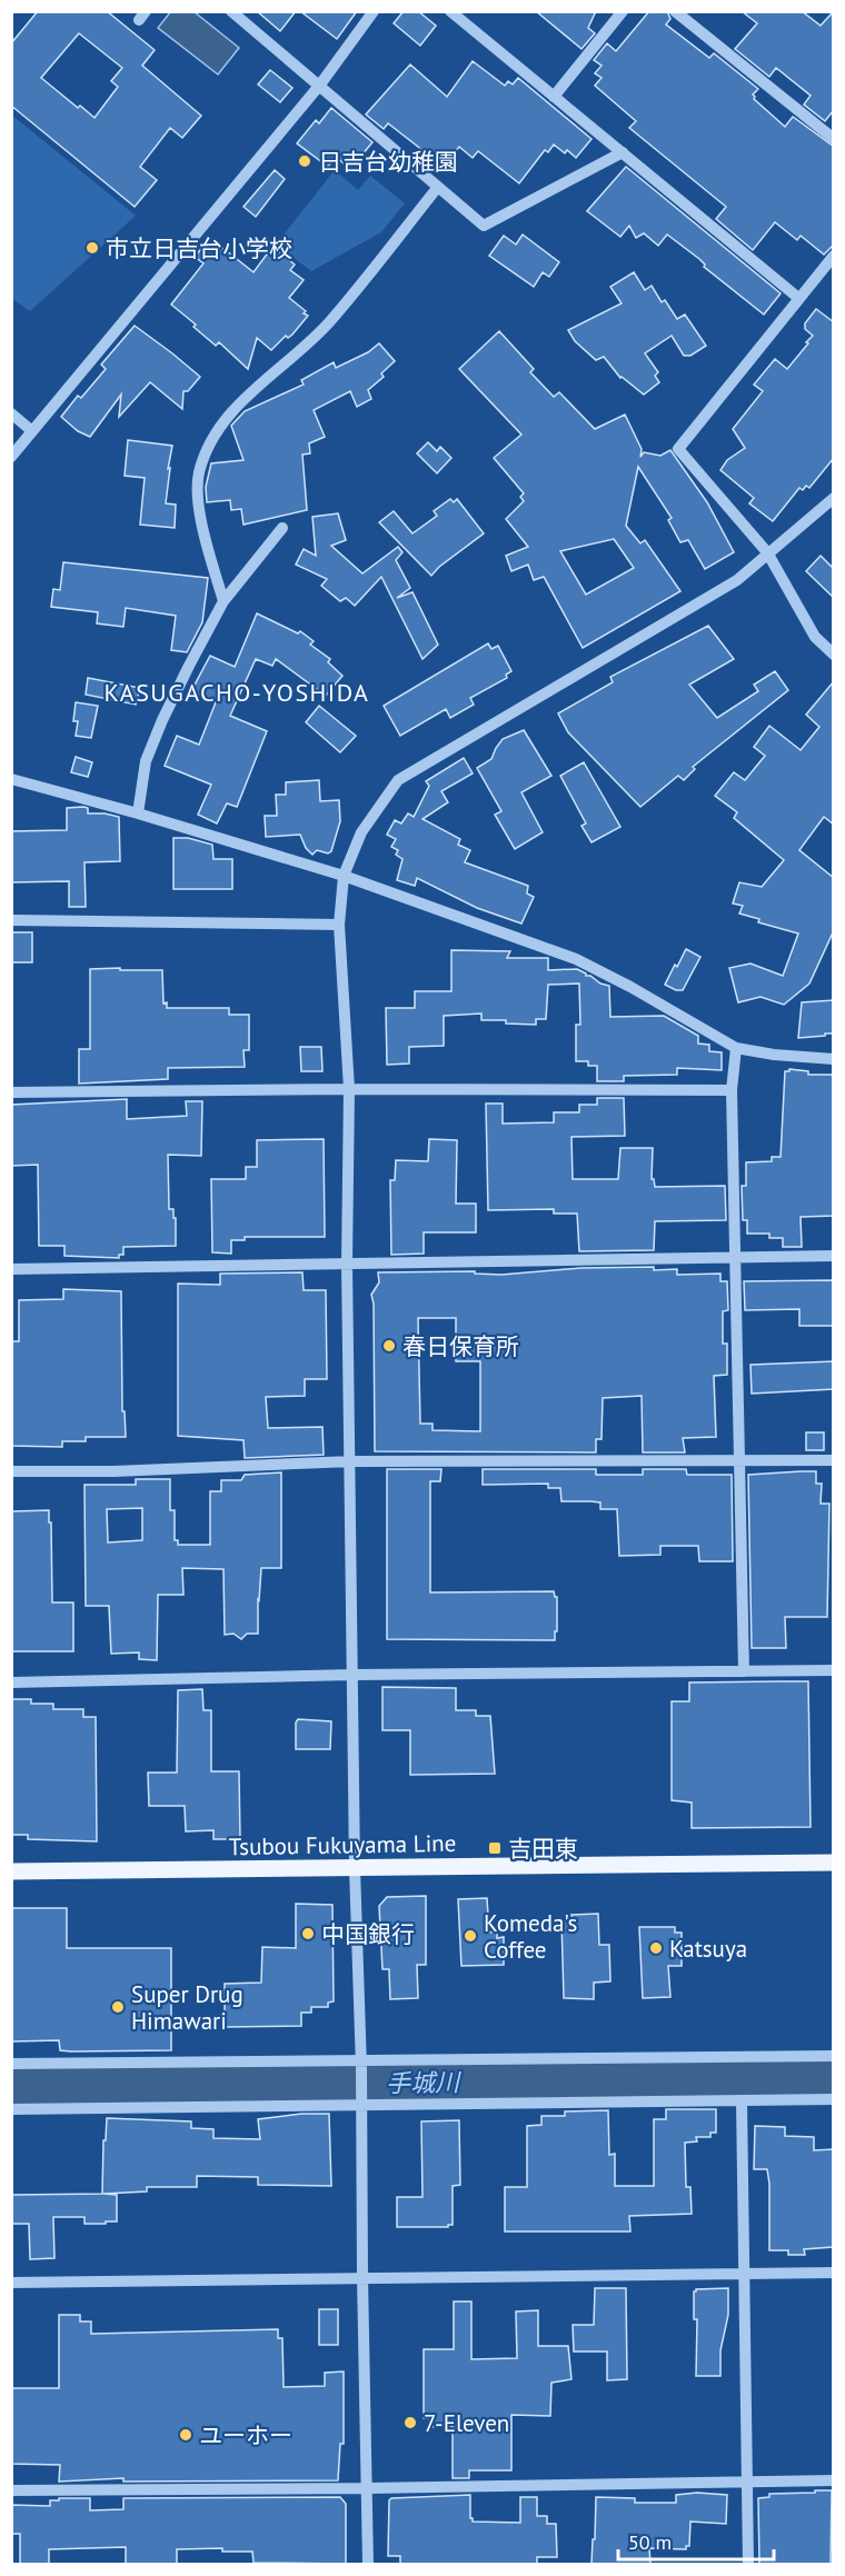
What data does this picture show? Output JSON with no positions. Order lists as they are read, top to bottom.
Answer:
{
  "streets": {
    "main road": ["Tsubou Fukuyama Line"]
  },
  "districts": ["KASUGACHO-YOSHIDA"],
  "water": ["手城川"],
  "places": {
    "other": [
      "日吉台幼稚園",
      "市立日吉台小学校",
      "春日保育所",
      "中国銀行",
      "Komeda's Coffee",
      "Katsuya",
      "Super Drug Himawari",
      "7-Eleven",
      "ユーホー"
    ],
    "transit": ["吉田東"]
  },
  "scale_bar": "50 m"
}
